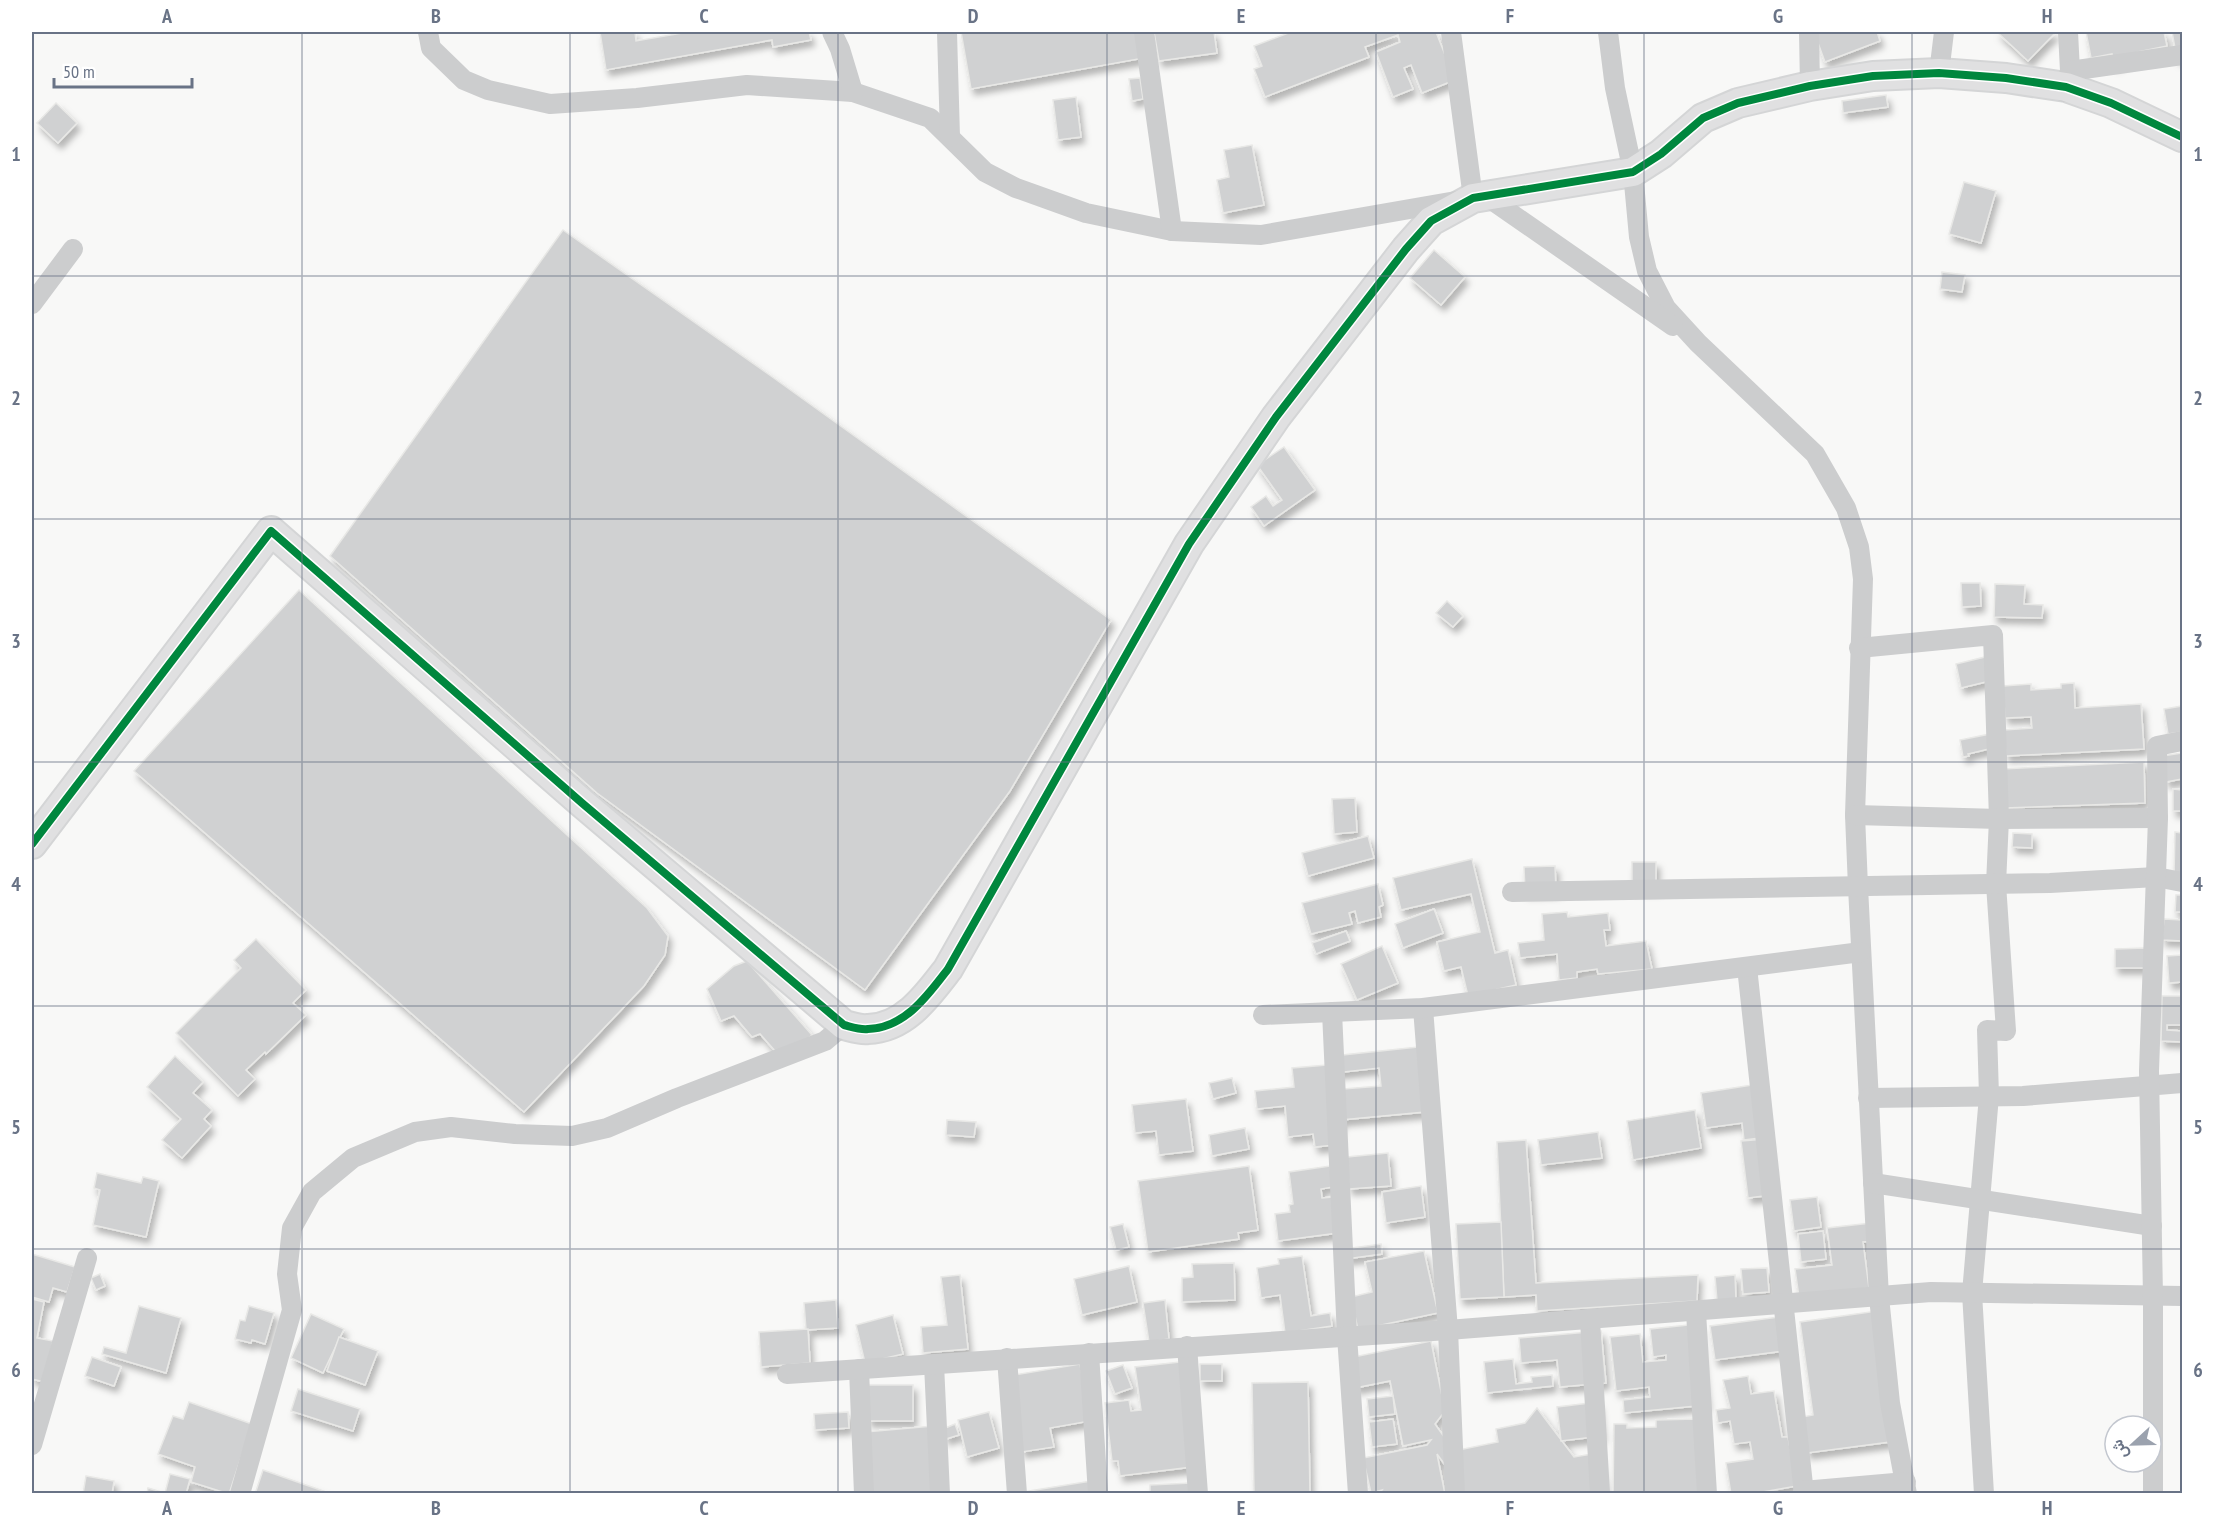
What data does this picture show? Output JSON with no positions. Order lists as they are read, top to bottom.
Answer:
{
  "scale_bar": "50 m",
  "north": "left",
  "grid": {
    "columns": [
      "A",
      "B",
      "C",
      "D",
      "E",
      "F",
      "G",
      "H"
    ],
    "rows": [
      "1",
      "2",
      "3",
      "4",
      "5",
      "6"
    ]
  }
}
